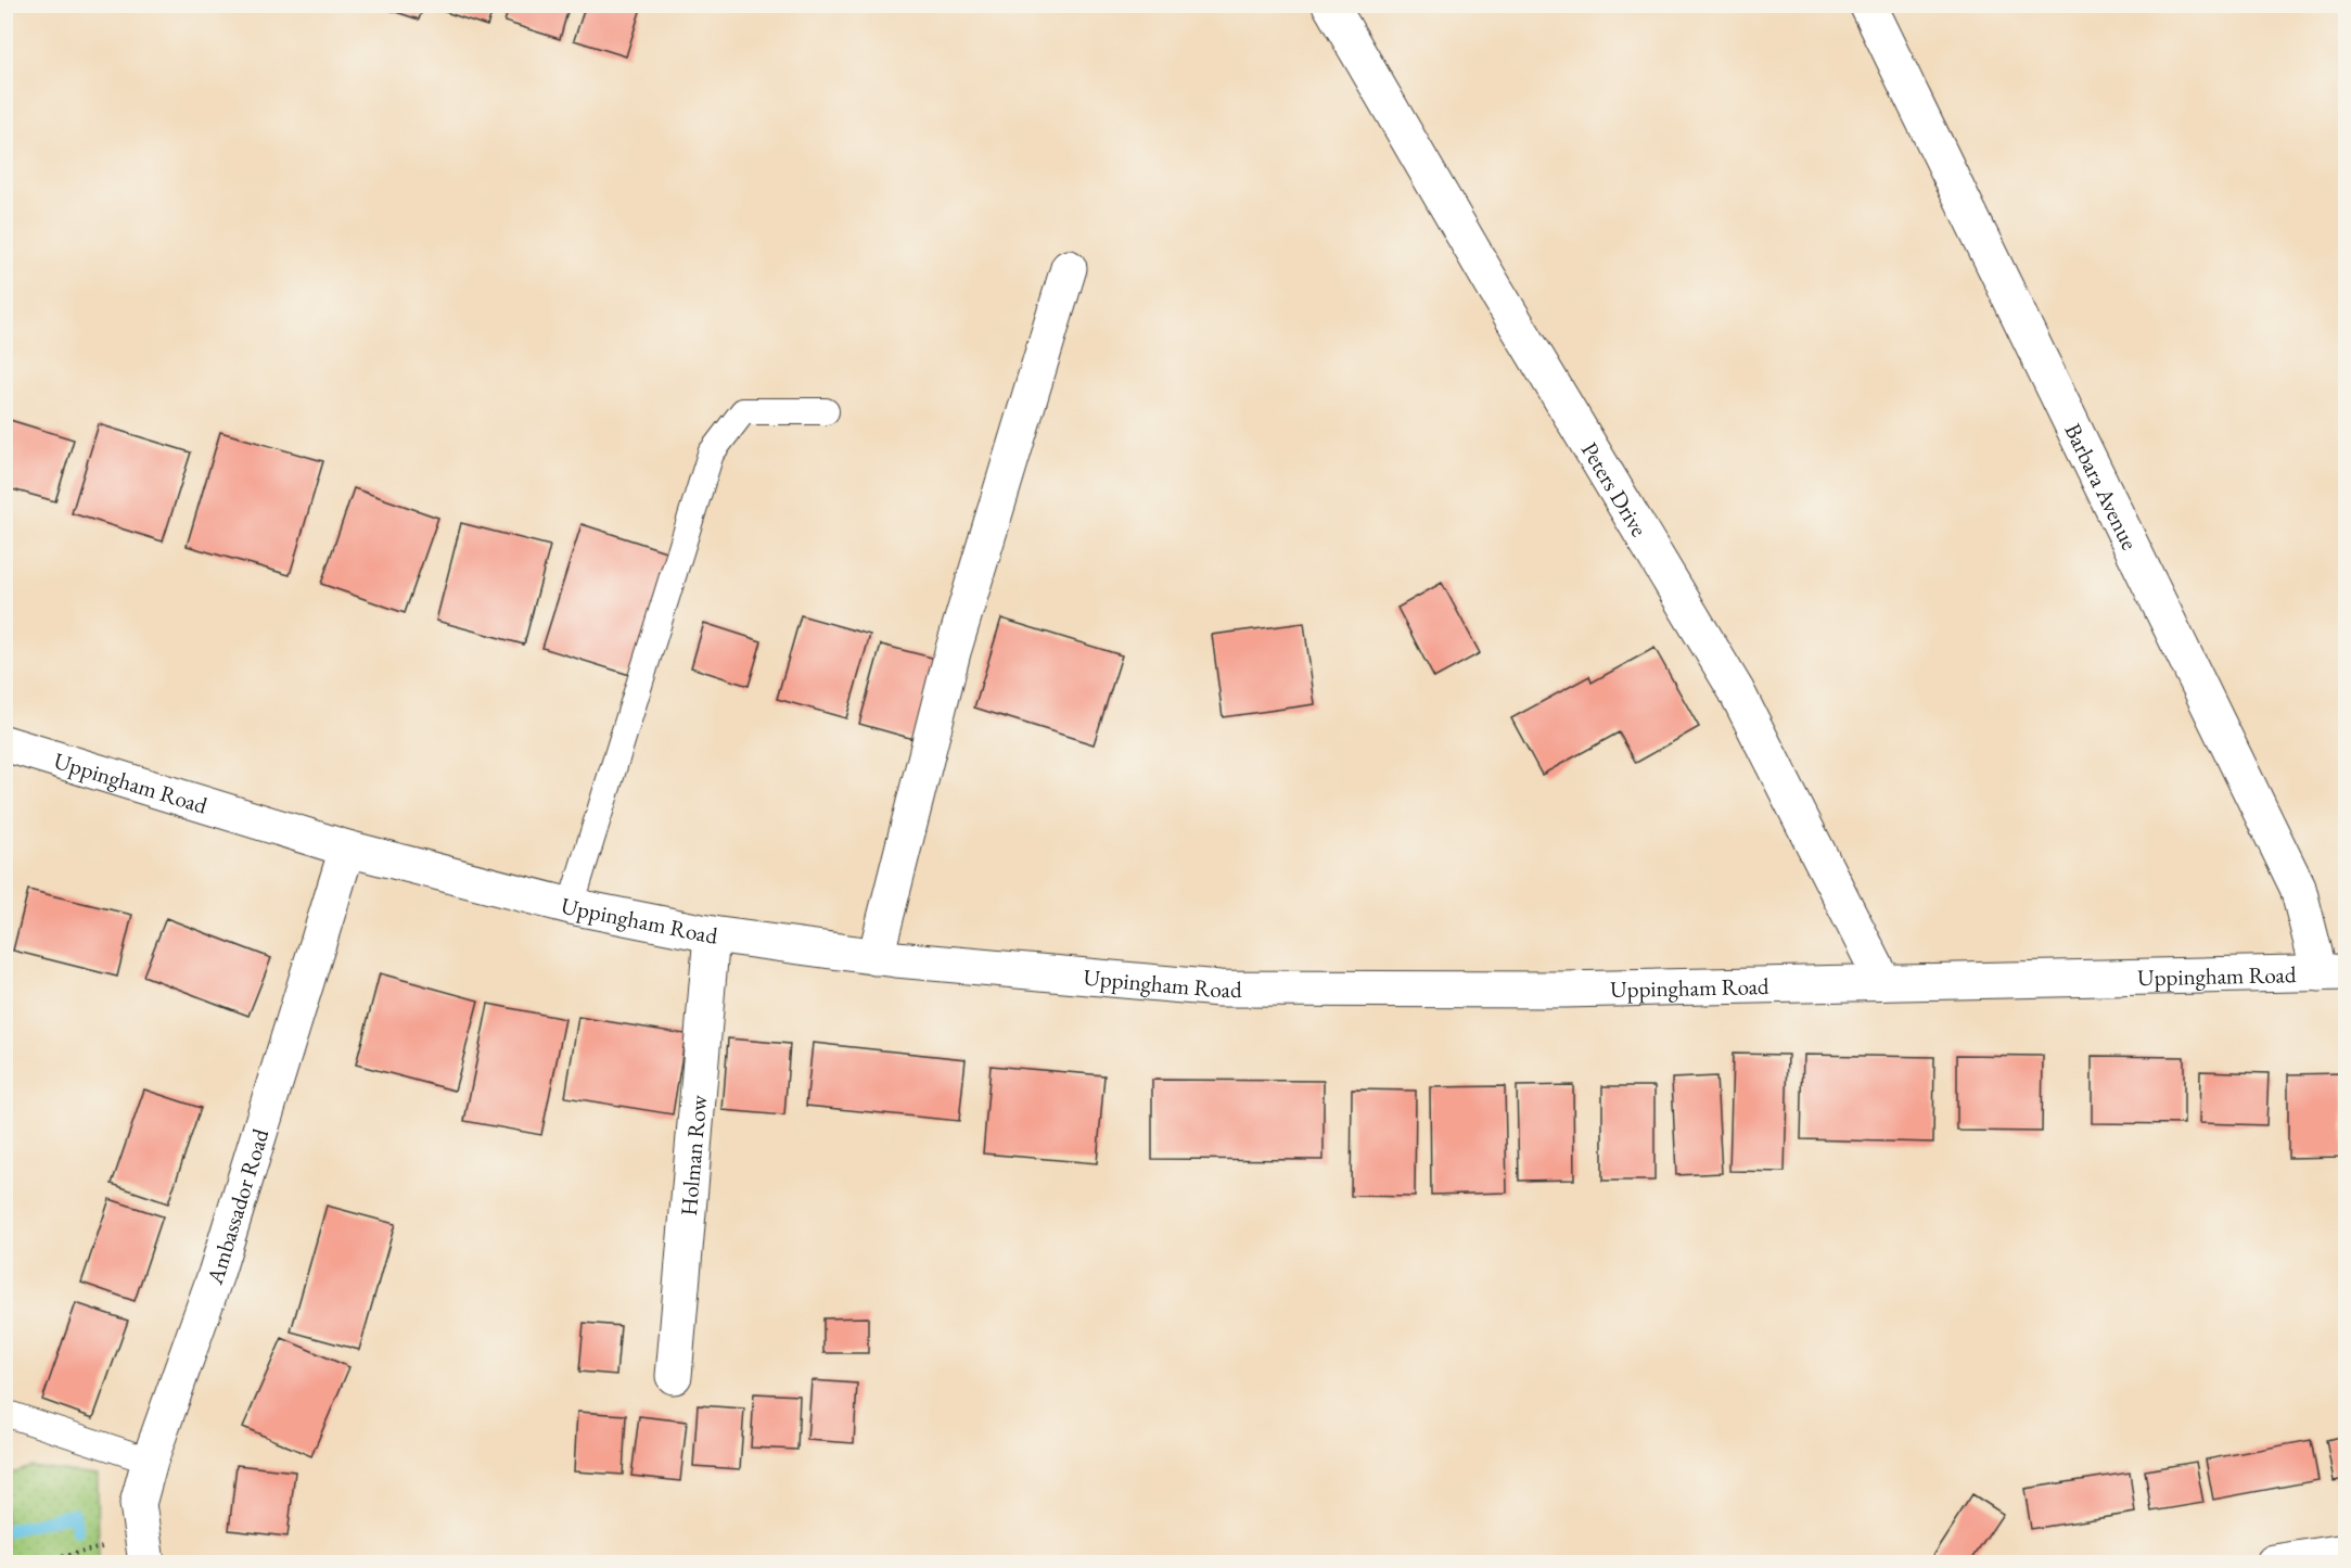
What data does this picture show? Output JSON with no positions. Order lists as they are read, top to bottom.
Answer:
{
  "streets": {
    "main road": [
      "Barbara Avenue",
      "Peters Drive",
      "Uppingham Road",
      "Holman Row",
      "Ambassador Road"
    ]
  },
  "crossings": [
    ["Barbara Avenue", "Uppingham Road"],
    ["Peters Drive", "Uppingham Road"],
    ["Uppingham Road", "Holman Row"],
    ["Uppingham Road", "Ambassador Road"]
  ]
}
